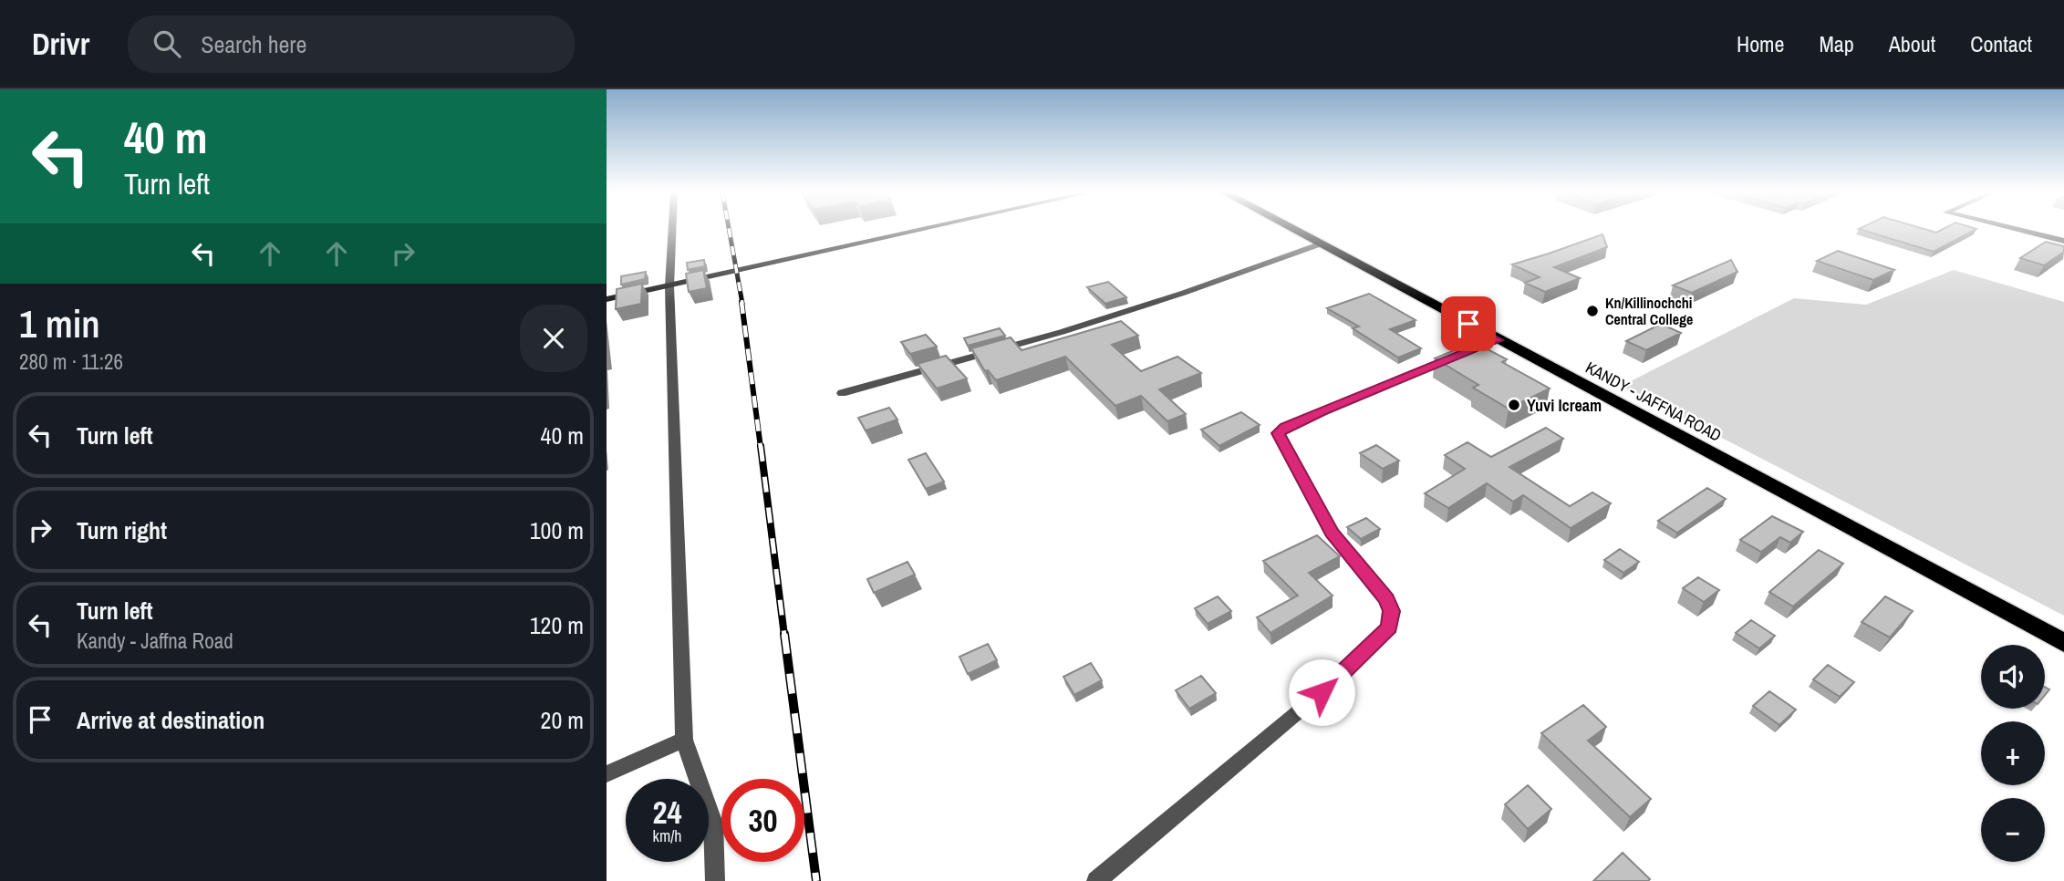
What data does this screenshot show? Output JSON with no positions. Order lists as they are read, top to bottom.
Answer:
{
  "streets": {
    "highway": ["KANDY - JAFFNA ROAD"]
  },
  "places": ["Kn/Killinochchi Central College", "Yuvi Icream"],
  "page": {
    "header": "Drivr",
    "search": "Search here",
    "nav": [
      "Home",
      "Map",
      "About",
      "Contact"
    ],
    "turn": ["40 m", "Turn left"],
    "heading": ["1 min", "280 m · 11:26"],
    "list": [
      {
        "name": "Turn left",
        "value": "40 m"
      },
      {
        "name": "Turn right",
        "value": "100 m"
      },
      {
        "name": "Turn left",
        "note": "Kandy - Jaffna Road",
        "value": "120 m"
      },
      {
        "name": "Arrive at destination",
        "value": "20 m"
      }
    ],
    "map_buttons": ["+", "−"],
    "speed": "24 km/h",
    "limit": "30"
  }
}
